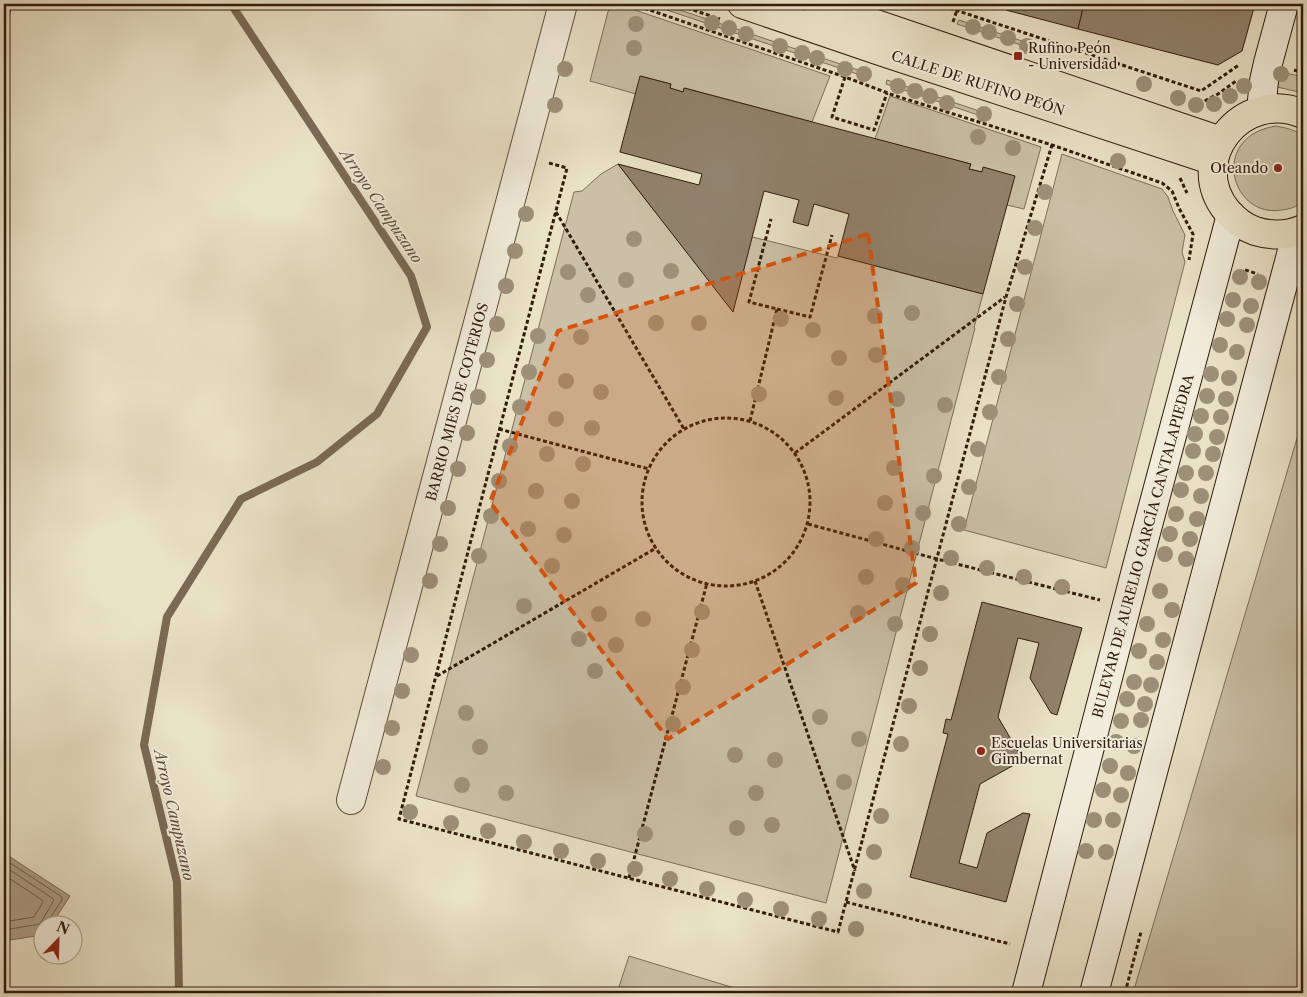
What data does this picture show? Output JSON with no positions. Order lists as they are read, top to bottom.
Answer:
{
  "streets": {
    "main road": ["CALLE DE RUFINO PEÓN", "BARRIO MIES DE COTERIOS", "BULEVAR DE AURELIO GARCÍA CANTALAPIEDRA"]
  },
  "water": ["Arroyo Campuzano"],
  "places": {
    "transit": ["Rufino Peón - Universidad"],
    "other": ["Oteando", "Escuelas Universitarias Gimbernat"]
  },
  "north": "top right"
}
